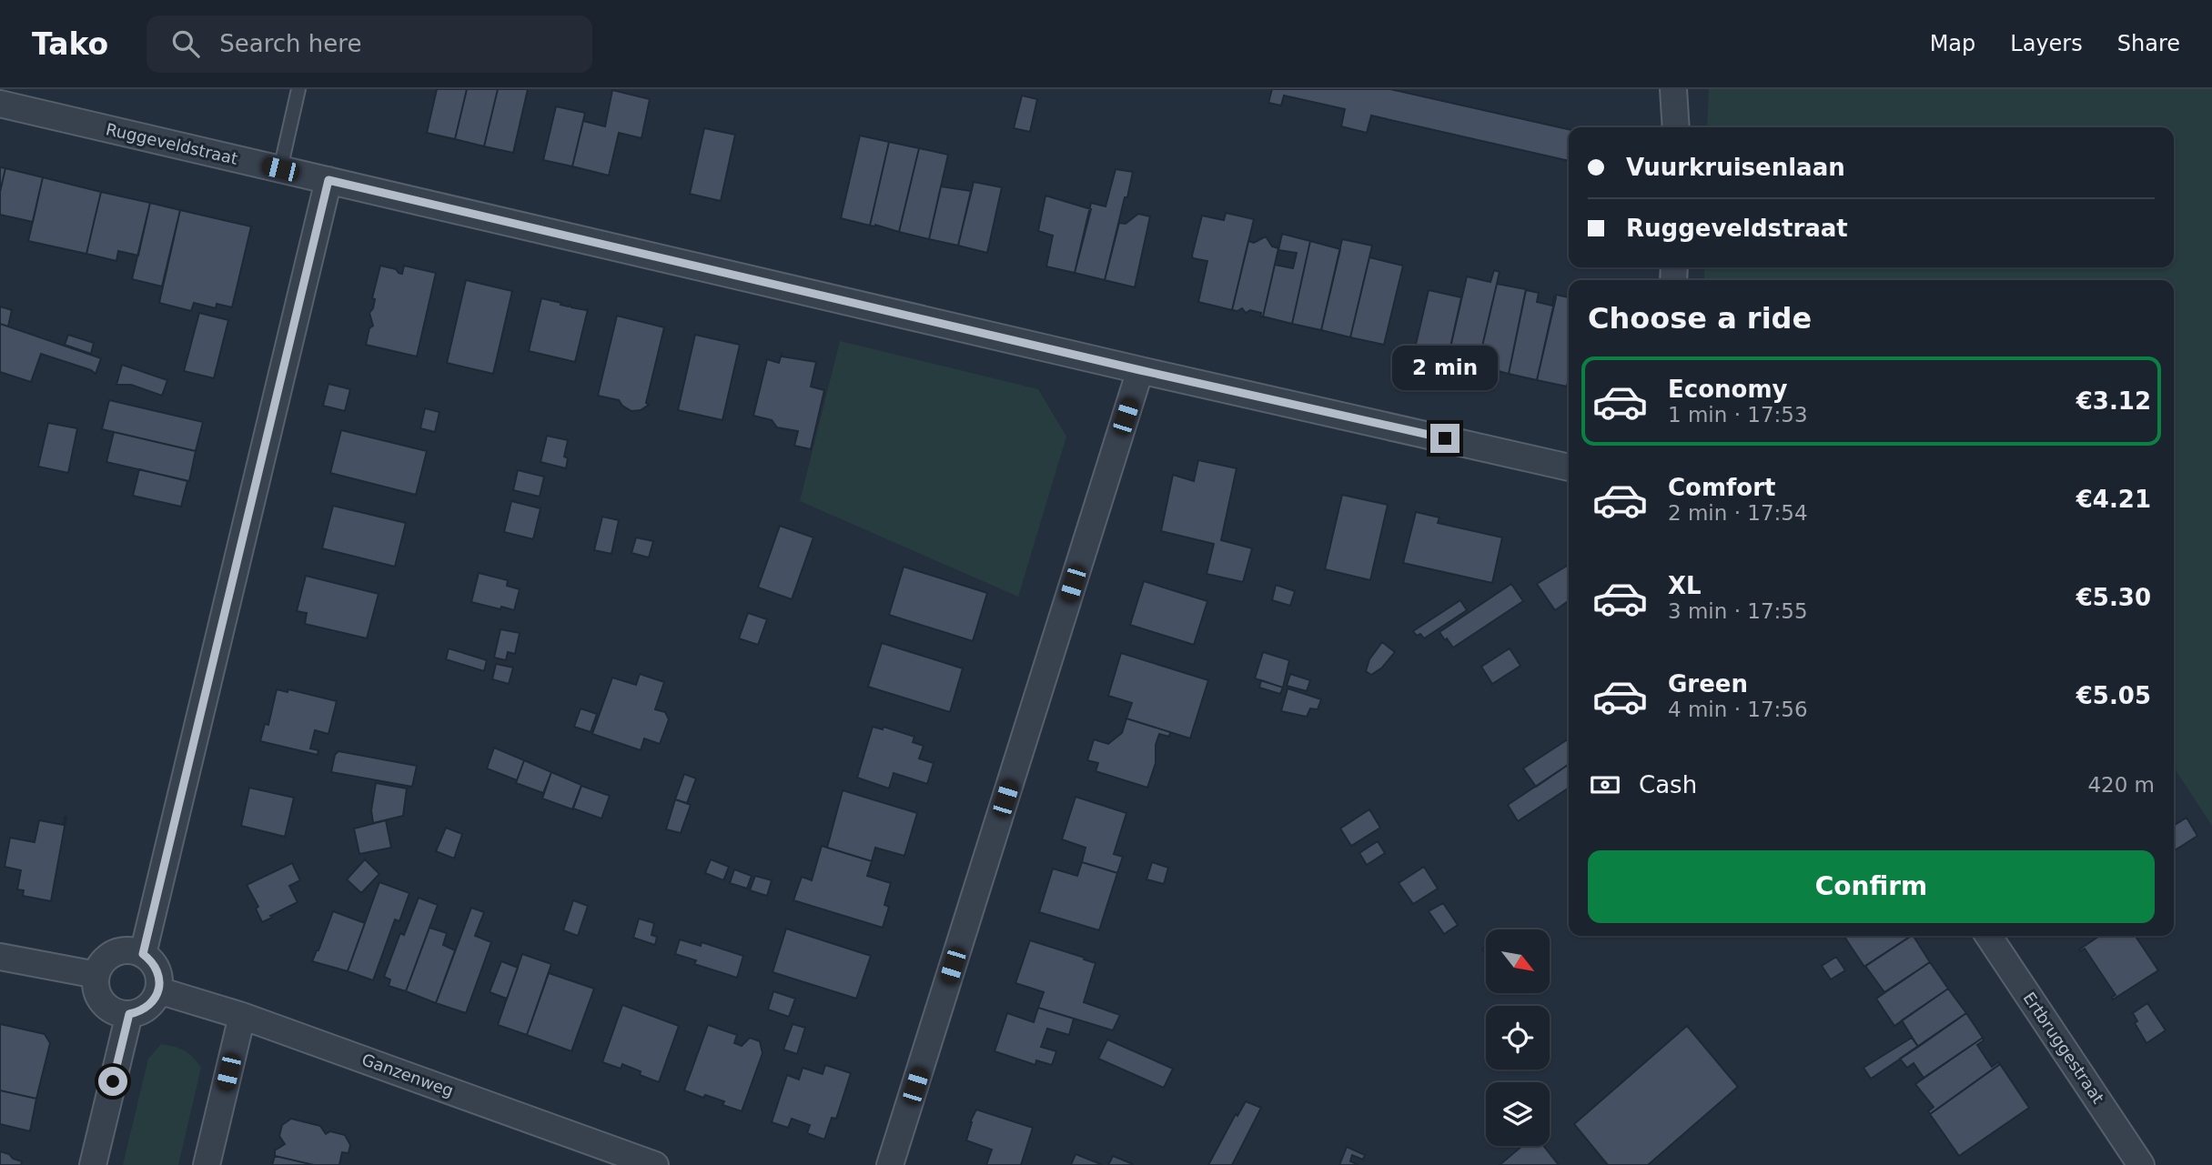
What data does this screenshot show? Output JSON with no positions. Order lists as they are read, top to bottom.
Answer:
{
  "streets": {
    "street": ["Ruggeveldstraat", "Ertbruggestraat", "Ganzenweg"]
  },
  "north": "bottom right",
  "page": {
    "header": "Tako",
    "search": "Search here",
    "nav": ["Map", "Layers", "Share"],
    "banner": ["Vuurkruisenlaan", "Ruggeveldstraat"],
    "heading": "Choose a ride",
    "bubble": "2 min",
    "list": [
      {
        "name": "Economy",
        "note": "1 min · 17:53",
        "value": "€3.12"
      },
      {
        "name": "Comfort",
        "note": "2 min · 17:54",
        "value": "€4.21"
      },
      {
        "name": "XL",
        "note": "3 min · 17:55",
        "value": "€5.30"
      },
      {
        "name": "Green",
        "note": "4 min · 17:56",
        "value": "€5.05"
      }
    ],
    "pay": ["Cash", "420 m"],
    "buttons": "Confirm"
  }
}
